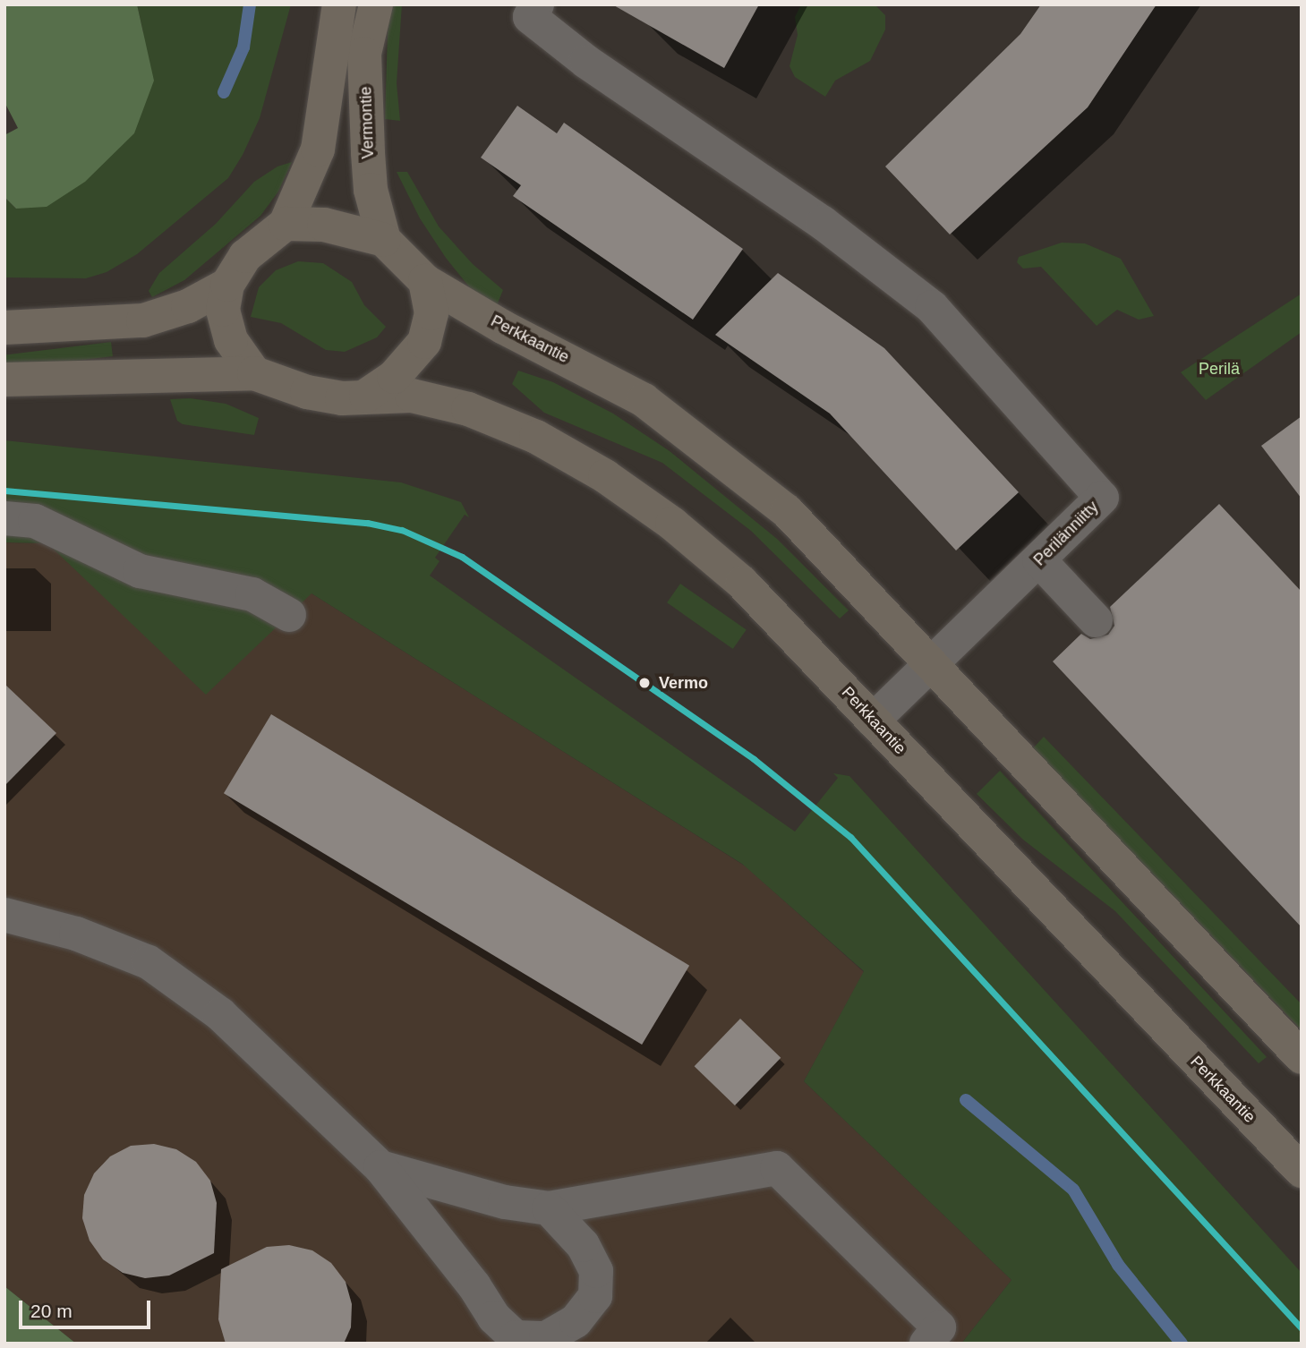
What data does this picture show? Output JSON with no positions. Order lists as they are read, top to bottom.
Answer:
{
  "streets": {
    "main road": ["Vermontie", "Perkkaantie"],
    "street": ["Perilänniitty"]
  },
  "crossings": [
    ["Vermontie", "Perkkaantie"],
    ["Perkkaantie", "Perilänniitty"]
  ],
  "parks": ["Perilä"],
  "places": ["Vermo"],
  "scale_bar": "20 m"
}
